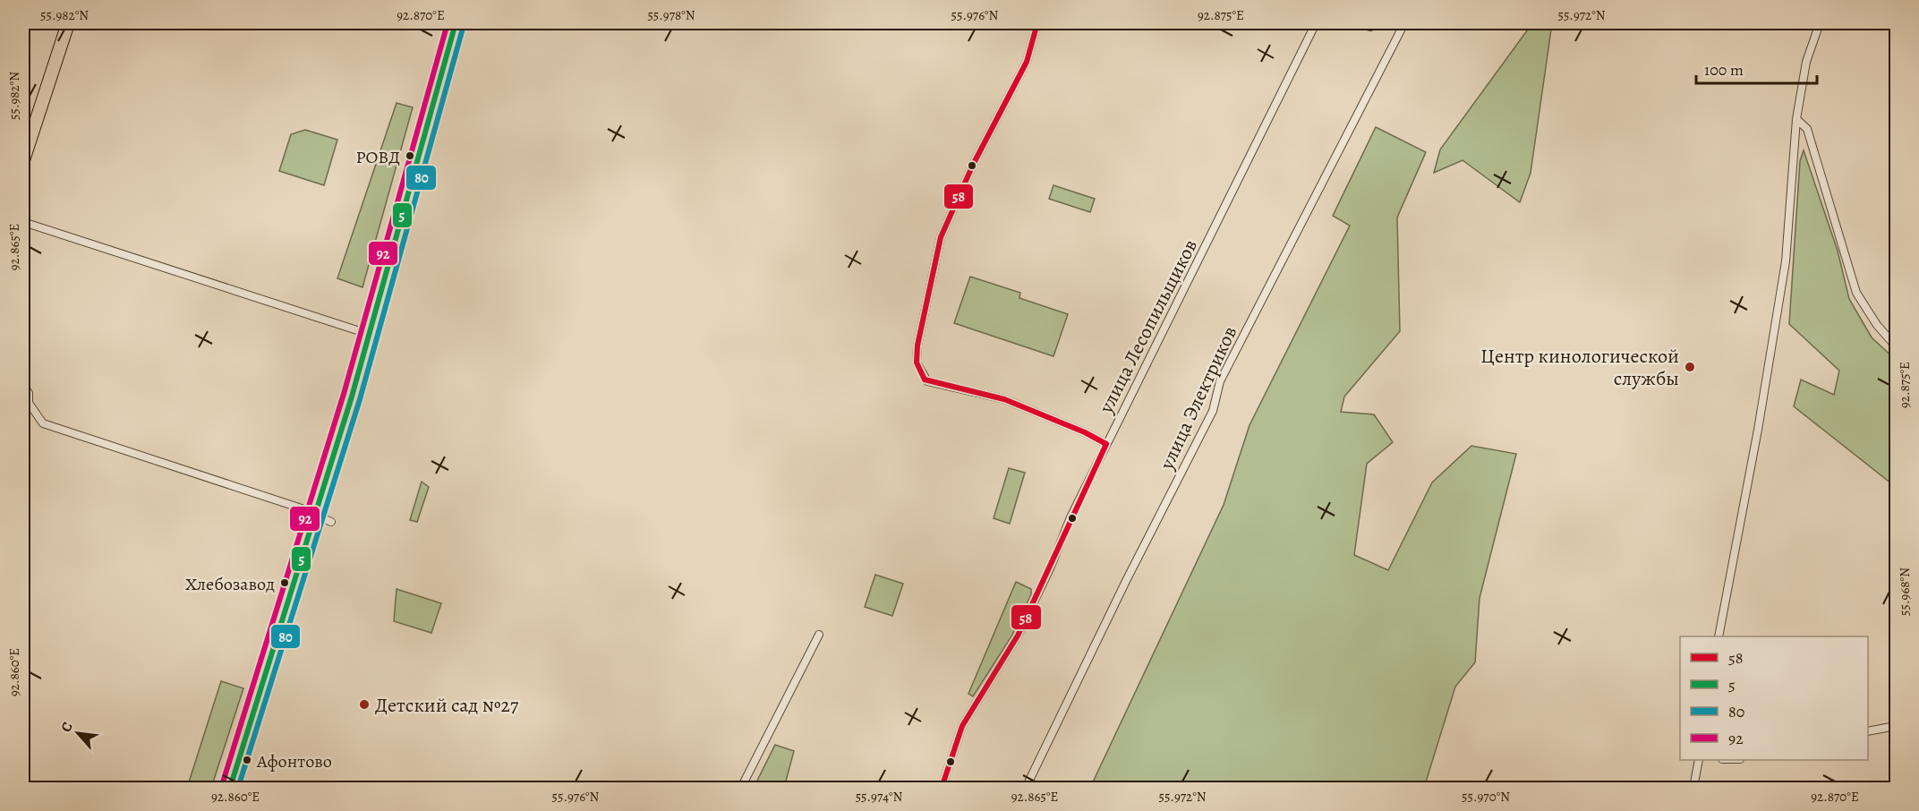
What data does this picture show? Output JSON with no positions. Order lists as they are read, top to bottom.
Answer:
{
  "streets": {
    "street": ["улица Лесопильщиков", "улица Электриков"]
  },
  "places": [
    "РОВД",
    "Центр кинологической службы",
    "Хлебозавод",
    "Детский сад №27",
    "Афонтово"
  ],
  "lines": [
    "transit line 58",
    "transit line 5",
    "transit line 92",
    "transit line 80"
  ],
  "legend": [
    "58",
    "5",
    "80",
    "92"
  ],
  "scale_bar": "100 m",
  "north": "top left",
  "coordinates": [
    "55.982°N",
    "92.870°E",
    "55.978°N",
    "55.976°N",
    "92.875°E",
    "55.972°N",
    "92.865°E",
    "55.968°N",
    "92.860°E",
    "55.974°N",
    "55.970°N"
  ]
}
